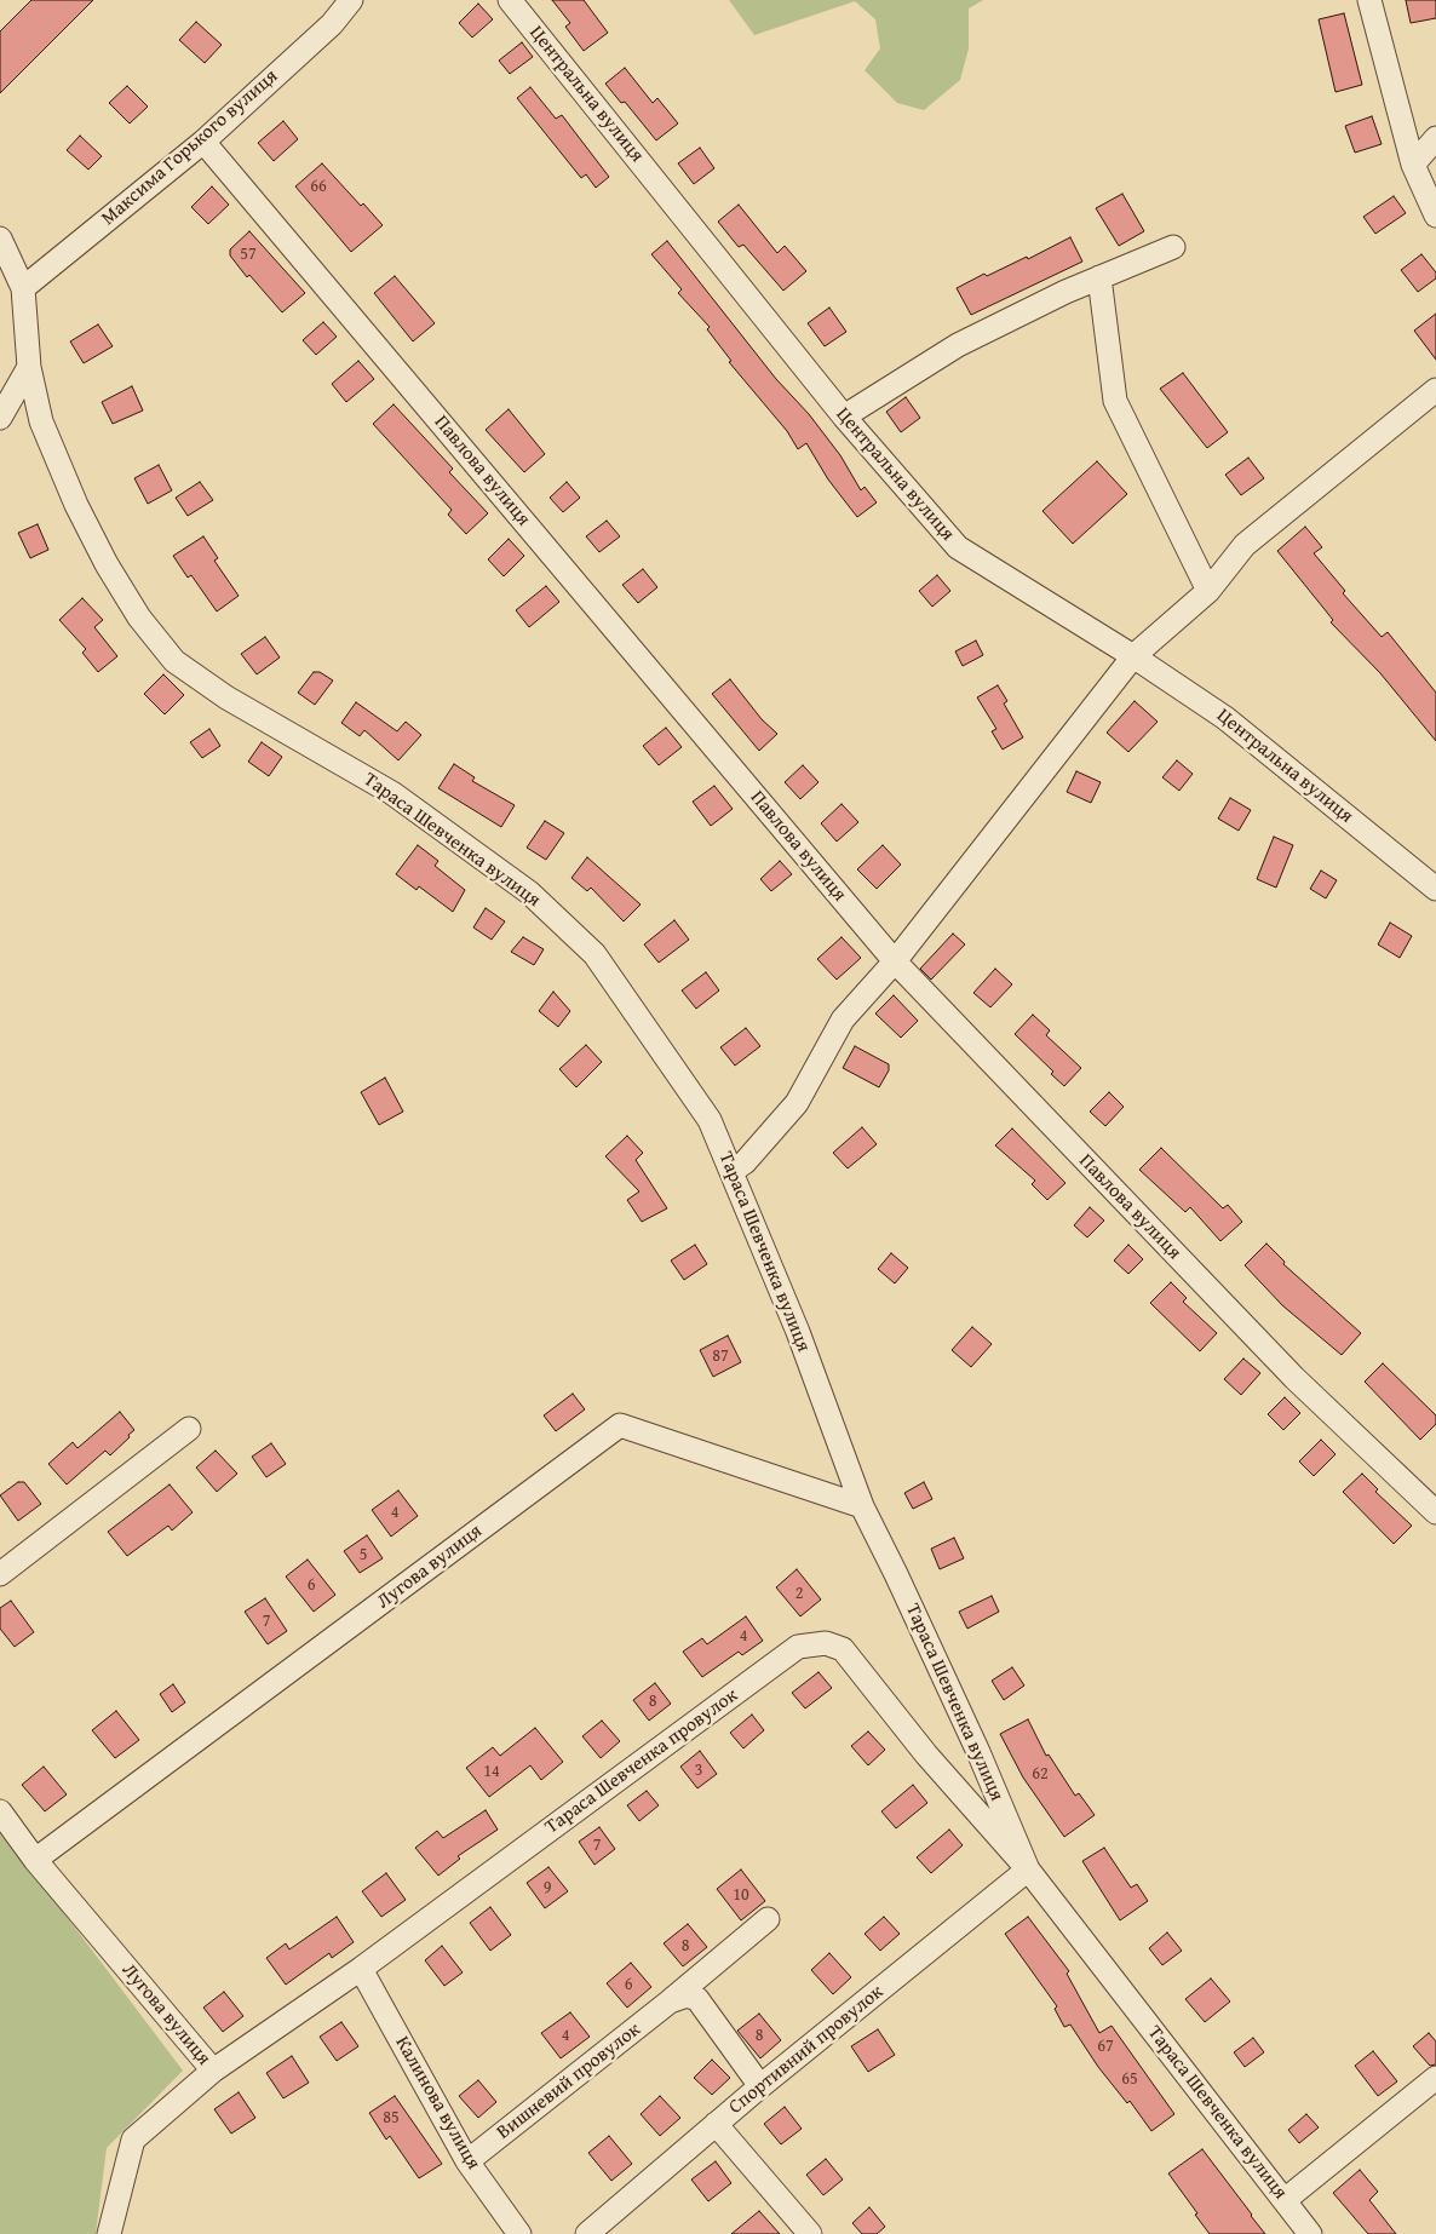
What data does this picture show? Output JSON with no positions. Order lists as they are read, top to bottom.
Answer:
{
  "streets": {
    "street": [
      "Центральна вулиця",
      "Максима Горького вулиця",
      "Павлова вулиця",
      "Тараса Шевченка вулиця",
      "Лугова вулиця",
      "Тараса Шевченка провулок",
      "Спортивний провулок",
      "Вишневий провулок",
      "Калинова вулиця"
    ]
  },
  "crossings": [
    ["Максима Горького вулиця", "Павлова вулиця"],
    ["Максима Горького вулиця", "Тараса Шевченка вулиця"],
    ["Тараса Шевченка вулиця", "Лугова вулиця"],
    ["Тараса Шевченка вулиця", "Тараса Шевченка провулок"],
    ["Тараса Шевченка вулиця", "Спортивний провулок"],
    ["Лугова вулиця", "Тараса Шевченка провулок"],
    ["Тараса Шевченка провулок", "Спортивний провулок"],
    ["Тараса Шевченка провулок", "Калинова вулиця"],
    ["Вишневий провулок", "Калинова вулиця"]
  ],
  "house_numbers": [
    "66",
    "57",
    "87",
    "4",
    "5",
    "6",
    "2",
    "7",
    "4",
    "8",
    "3",
    "14",
    "62",
    "7",
    "9",
    "10",
    "8",
    "6",
    "4",
    "8",
    "67",
    "65",
    "85"
  ]
}
